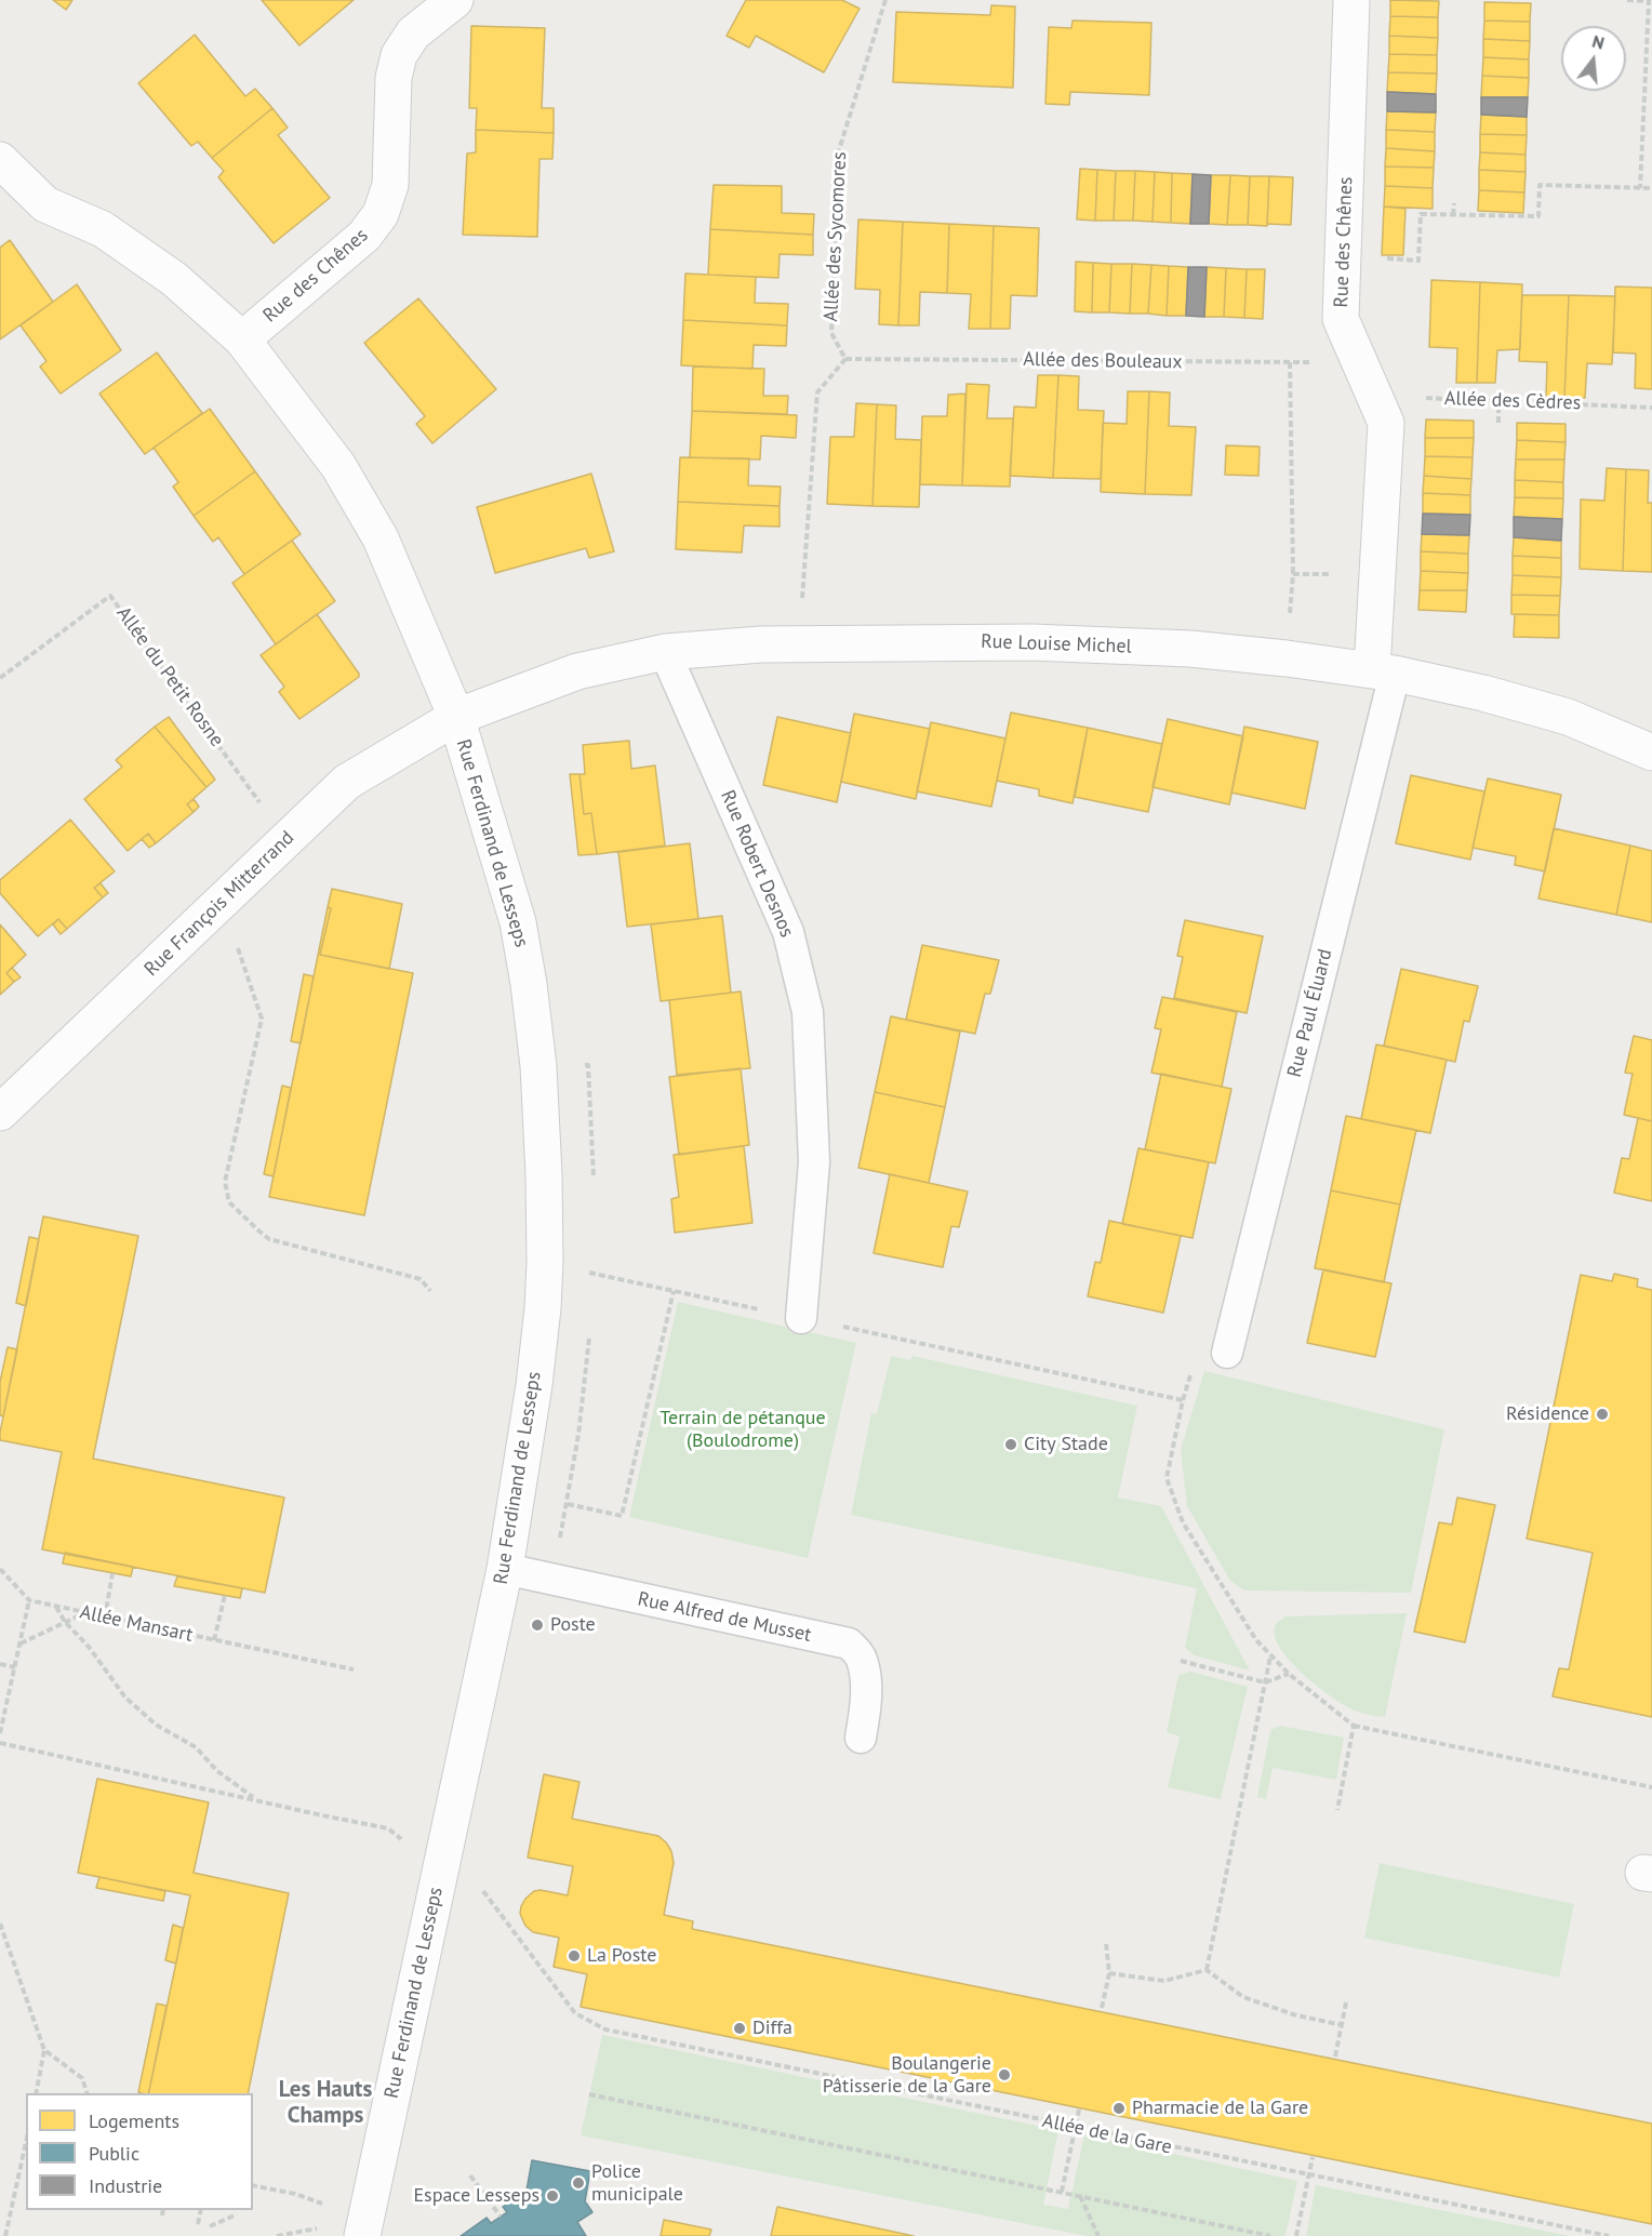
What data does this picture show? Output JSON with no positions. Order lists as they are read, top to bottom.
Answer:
{
  "streets": {
    "street": [
      "Rue des Chênes",
      "Rue Louise Michel",
      "Rue Ferdinand de Lesseps",
      "Rue François Mitterrand"
    ],
    "lane": ["Rue Robert Desnos", "Rue Paul Éluard", "Rue Alfred de Musset"],
    "path": [
      "Allée des Sycomores",
      "Allée des Bouleaux",
      "Allée des Cèdres",
      "Allée du Petit Rosne",
      "Allée Mansart",
      "Allée de la Gare"
    ]
  },
  "crossings": [
    ["Allée des Sycomores", "Allée des Bouleaux"],
    ["Rue des Chênes", "Allée des Bouleaux"],
    ["Rue des Chênes", "Allée des Cèdres"],
    ["Rue des Chênes", "Rue Louise Michel"],
    ["Rue des Chênes", "Rue Ferdinand de Lesseps"],
    ["Rue des Chênes", "Rue Paul Éluard"],
    ["Rue Louise Michel", "Rue Ferdinand de Lesseps"],
    ["Rue Louise Michel", "Rue Robert Desnos"],
    ["Rue Louise Michel", "Rue François Mitterrand"],
    ["Rue Louise Michel", "Rue Paul Éluard"],
    ["Allée du Petit Rosne", "Rue François Mitterrand"],
    ["Rue Ferdinand de Lesseps", "Rue François Mitterrand"],
    ["Rue Ferdinand de Lesseps", "Rue Alfred de Musset"],
    ["Rue Ferdinand de Lesseps", "Allée de la Gare"]
  ],
  "districts": ["Les Hauts Champs"],
  "parks": ["Terrain de pétanque (Boulodrome)"],
  "places": [
    "Résidence",
    "City Stade",
    "Poste",
    "La Poste",
    "Diffa",
    "Boulangerie Pâtisserie de la Gare",
    "Pharmacie de la Gare",
    "Police municipale",
    "Espace Lesseps"
  ],
  "legend": ["Logements", "Public", "Industrie"],
  "north": "top"
}
